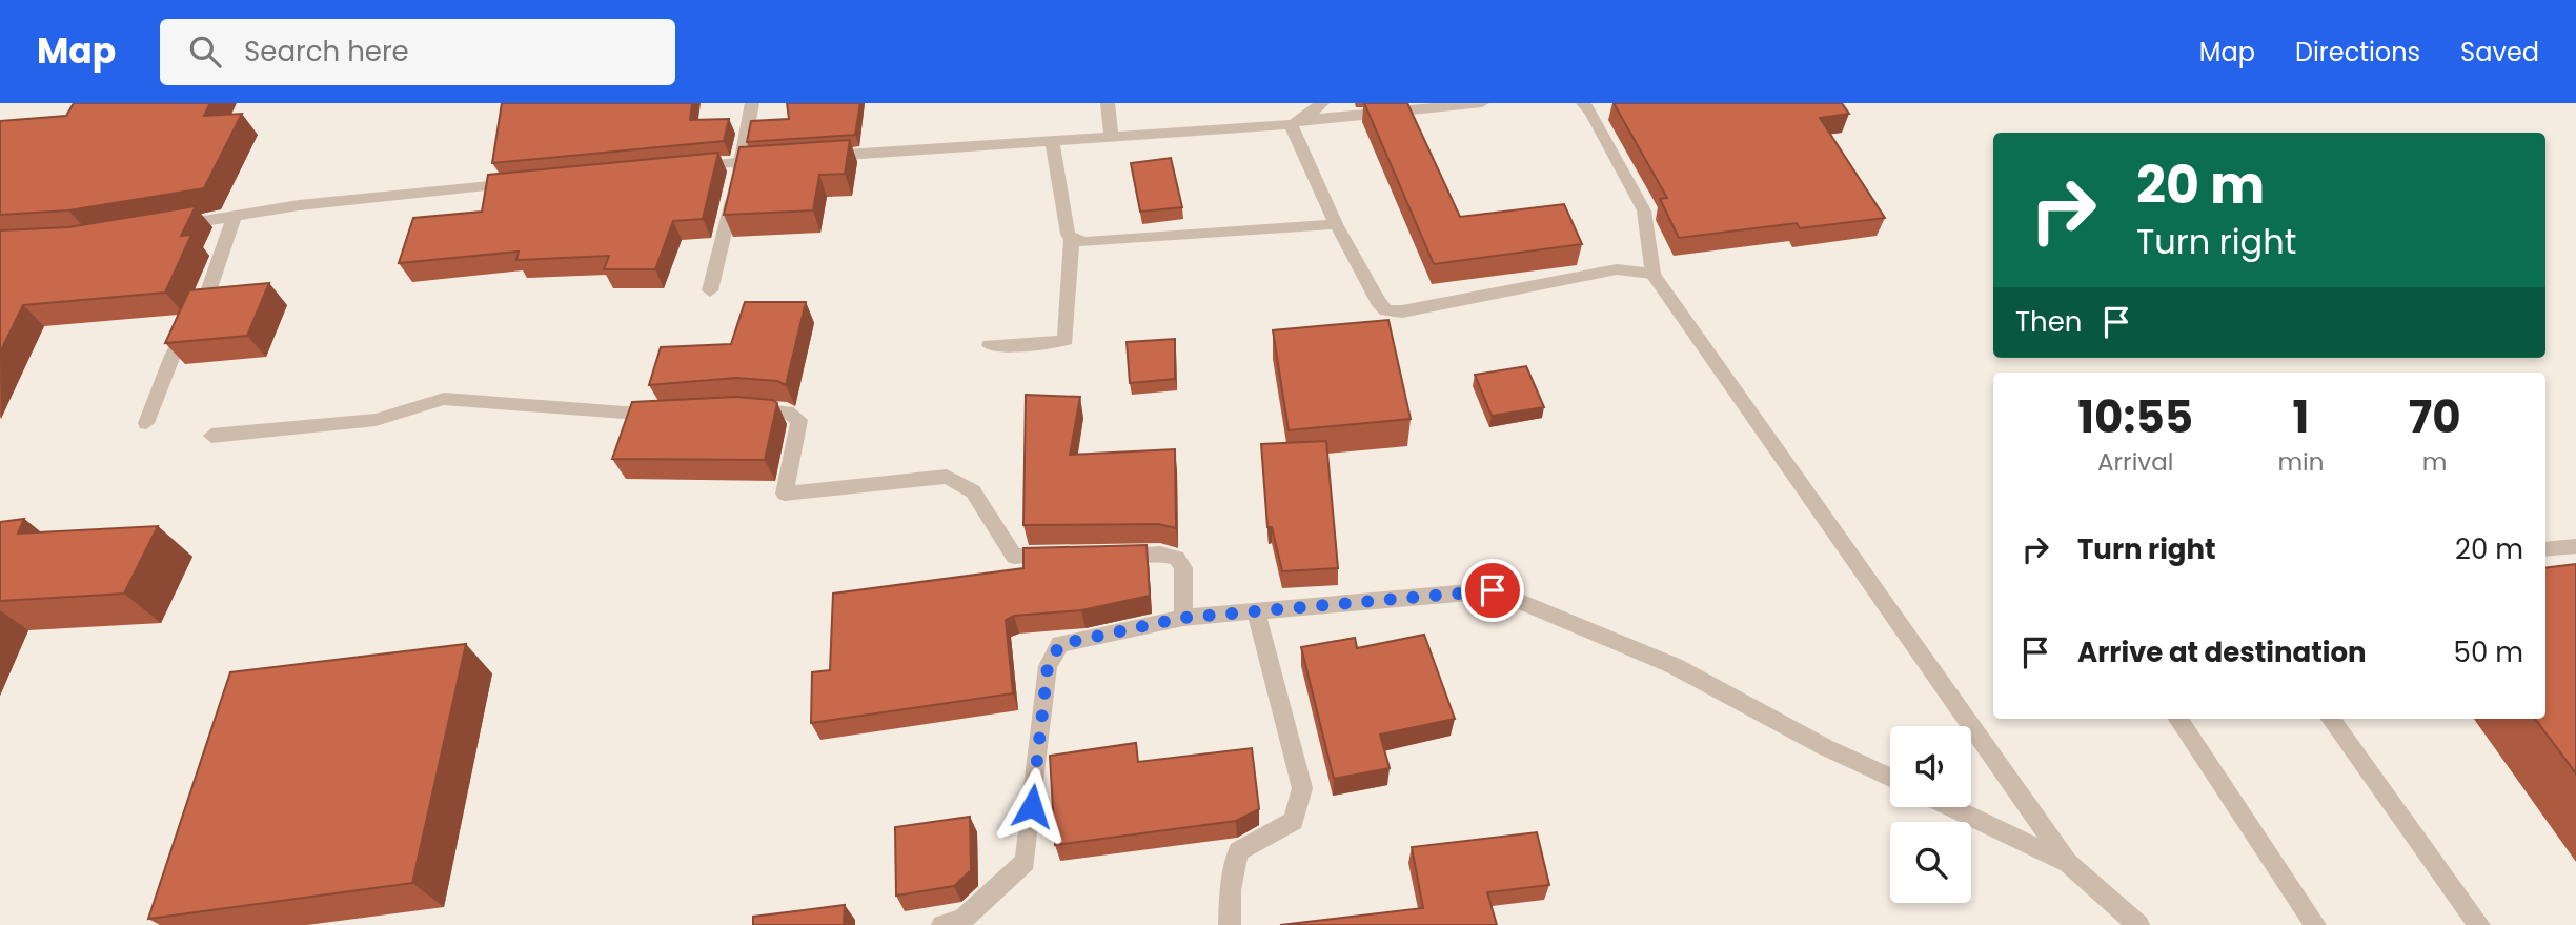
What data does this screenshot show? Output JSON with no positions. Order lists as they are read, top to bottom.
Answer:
{
  "page": {
    "header": "Map",
    "search": "Search here",
    "nav": ["Map", "Directions", "Saved"],
    "turn": ["20 m", "Turn right"],
    "then": "Then",
    "eta": [
      "10:55",
      "Arrival",
      "1",
      "min",
      "70",
      "m"
    ],
    "list": [
      {
        "name": "Turn right",
        "value": "20 m"
      },
      {
        "name": "Arrive at destination",
        "value": "50 m"
      }
    ]
  }
}
